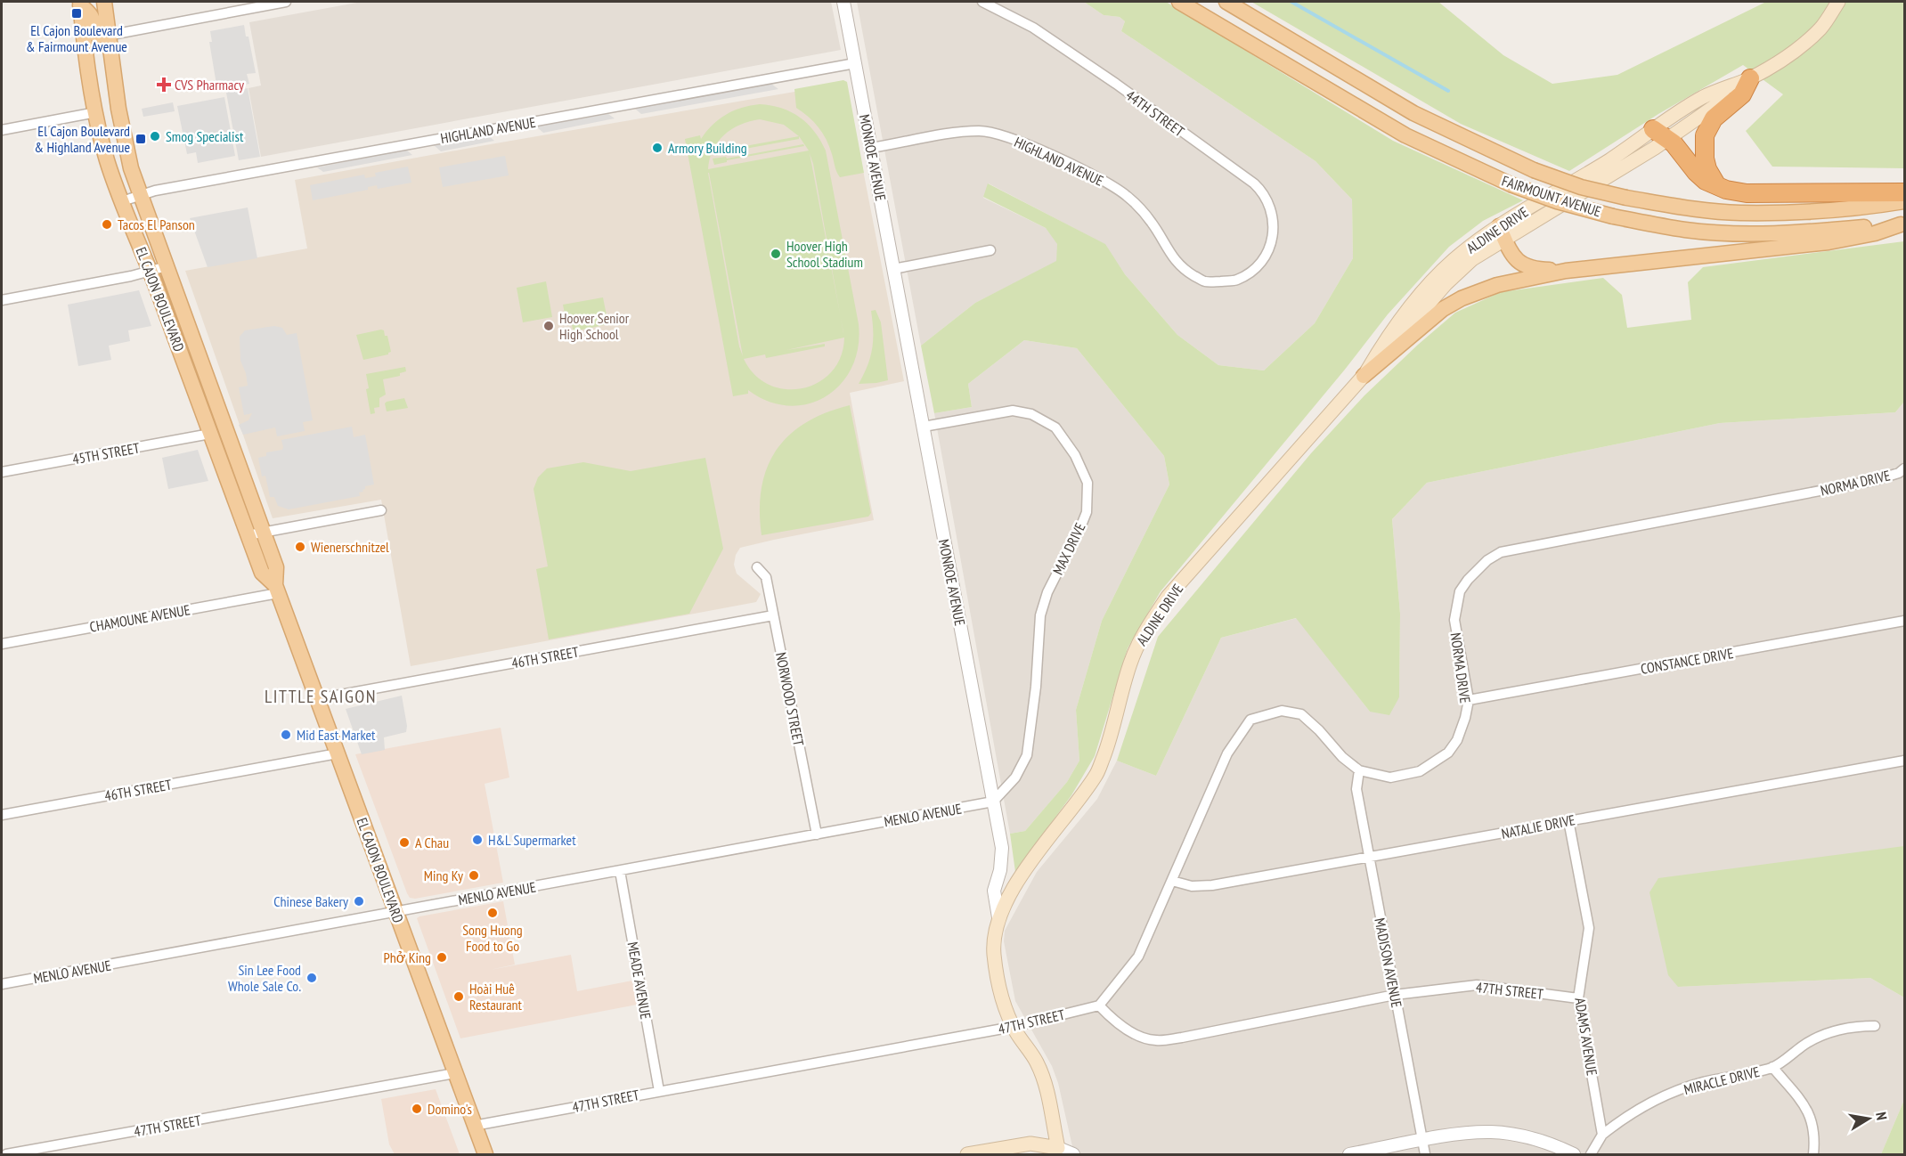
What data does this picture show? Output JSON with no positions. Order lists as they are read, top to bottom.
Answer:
{
  "streets": {
    "main road": [
      "MONROE AVENUE",
      "FAIRMOUNT AVENUE",
      "ALDINE DRIVE",
      "EL CAJON BOULEVARD"
    ],
    "street": [
      "44TH STREET",
      "HIGHLAND AVENUE",
      "45TH STREET",
      "NORMA DRIVE",
      "MAX DRIVE",
      "CHAMOUNE AVENUE",
      "46TH STREET",
      "CONSTANCE DRIVE",
      "NORWOOD STREET",
      "MENLO AVENUE",
      "NATALIE DRIVE",
      "MADISON AVENUE",
      "MEADE AVENUE",
      "47TH STREET",
      "ADAMS AVENUE",
      "MIRACLE DRIVE"
    ]
  },
  "crossings": [
    ["44TH STREET", "HIGHLAND AVENUE"],
    ["HIGHLAND AVENUE", "MONROE AVENUE"],
    ["HIGHLAND AVENUE", "EL CAJON BOULEVARD"],
    ["MONROE AVENUE", "ALDINE DRIVE"],
    ["MONROE AVENUE", "MAX DRIVE"],
    ["MONROE AVENUE", "MENLO AVENUE"],
    ["MONROE AVENUE", "47TH STREET"],
    ["EL CAJON BOULEVARD", "45TH STREET"],
    ["EL CAJON BOULEVARD", "CHAMOUNE AVENUE"],
    ["EL CAJON BOULEVARD", "46TH STREET"],
    ["EL CAJON BOULEVARD", "MENLO AVENUE"],
    ["EL CAJON BOULEVARD", "47TH STREET"],
    ["NORMA DRIVE", "CONSTANCE DRIVE"],
    ["NORMA DRIVE", "NATALIE DRIVE"],
    ["NORMA DRIVE", "MADISON AVENUE"],
    ["NORMA DRIVE", "47TH STREET"],
    ["MAX DRIVE", "MENLO AVENUE"],
    ["46TH STREET", "NORWOOD STREET"],
    ["NORWOOD STREET", "MENLO AVENUE"],
    ["MENLO AVENUE", "MEADE AVENUE"],
    ["NATALIE DRIVE", "MADISON AVENUE"],
    ["NATALIE DRIVE", "ADAMS AVENUE"],
    ["MADISON AVENUE", "47TH STREET"],
    ["MEADE AVENUE", "47TH STREET"],
    ["47TH STREET", "ADAMS AVENUE"],
    ["ADAMS AVENUE", "MIRACLE DRIVE"]
  ],
  "districts": ["LITTLE SAIGON"],
  "places": {
    "transit": ["El Cajon Boulevard & Fairmount Avenue", "El Cajon Boulevard & Highland Avenue"],
    "health": ["CVS Pharmacy"],
    "other": [
      "Smog Specialist",
      "Armory Building",
      "Tacos El Panson",
      "Hoover High School Stadium",
      "Hoover Senior High School",
      "Wienerschnitzel",
      "Mid East Market",
      "H&L Supermarket",
      "A Chau",
      "Ming Ky",
      "Chinese Bakery",
      "Song Huong Food to Go",
      "Phở King",
      "Sin Lee Food Whole Sale Co.",
      "Hoài Huế Restaurant",
      "Domino's"
    ]
  },
  "north": "right"
}
